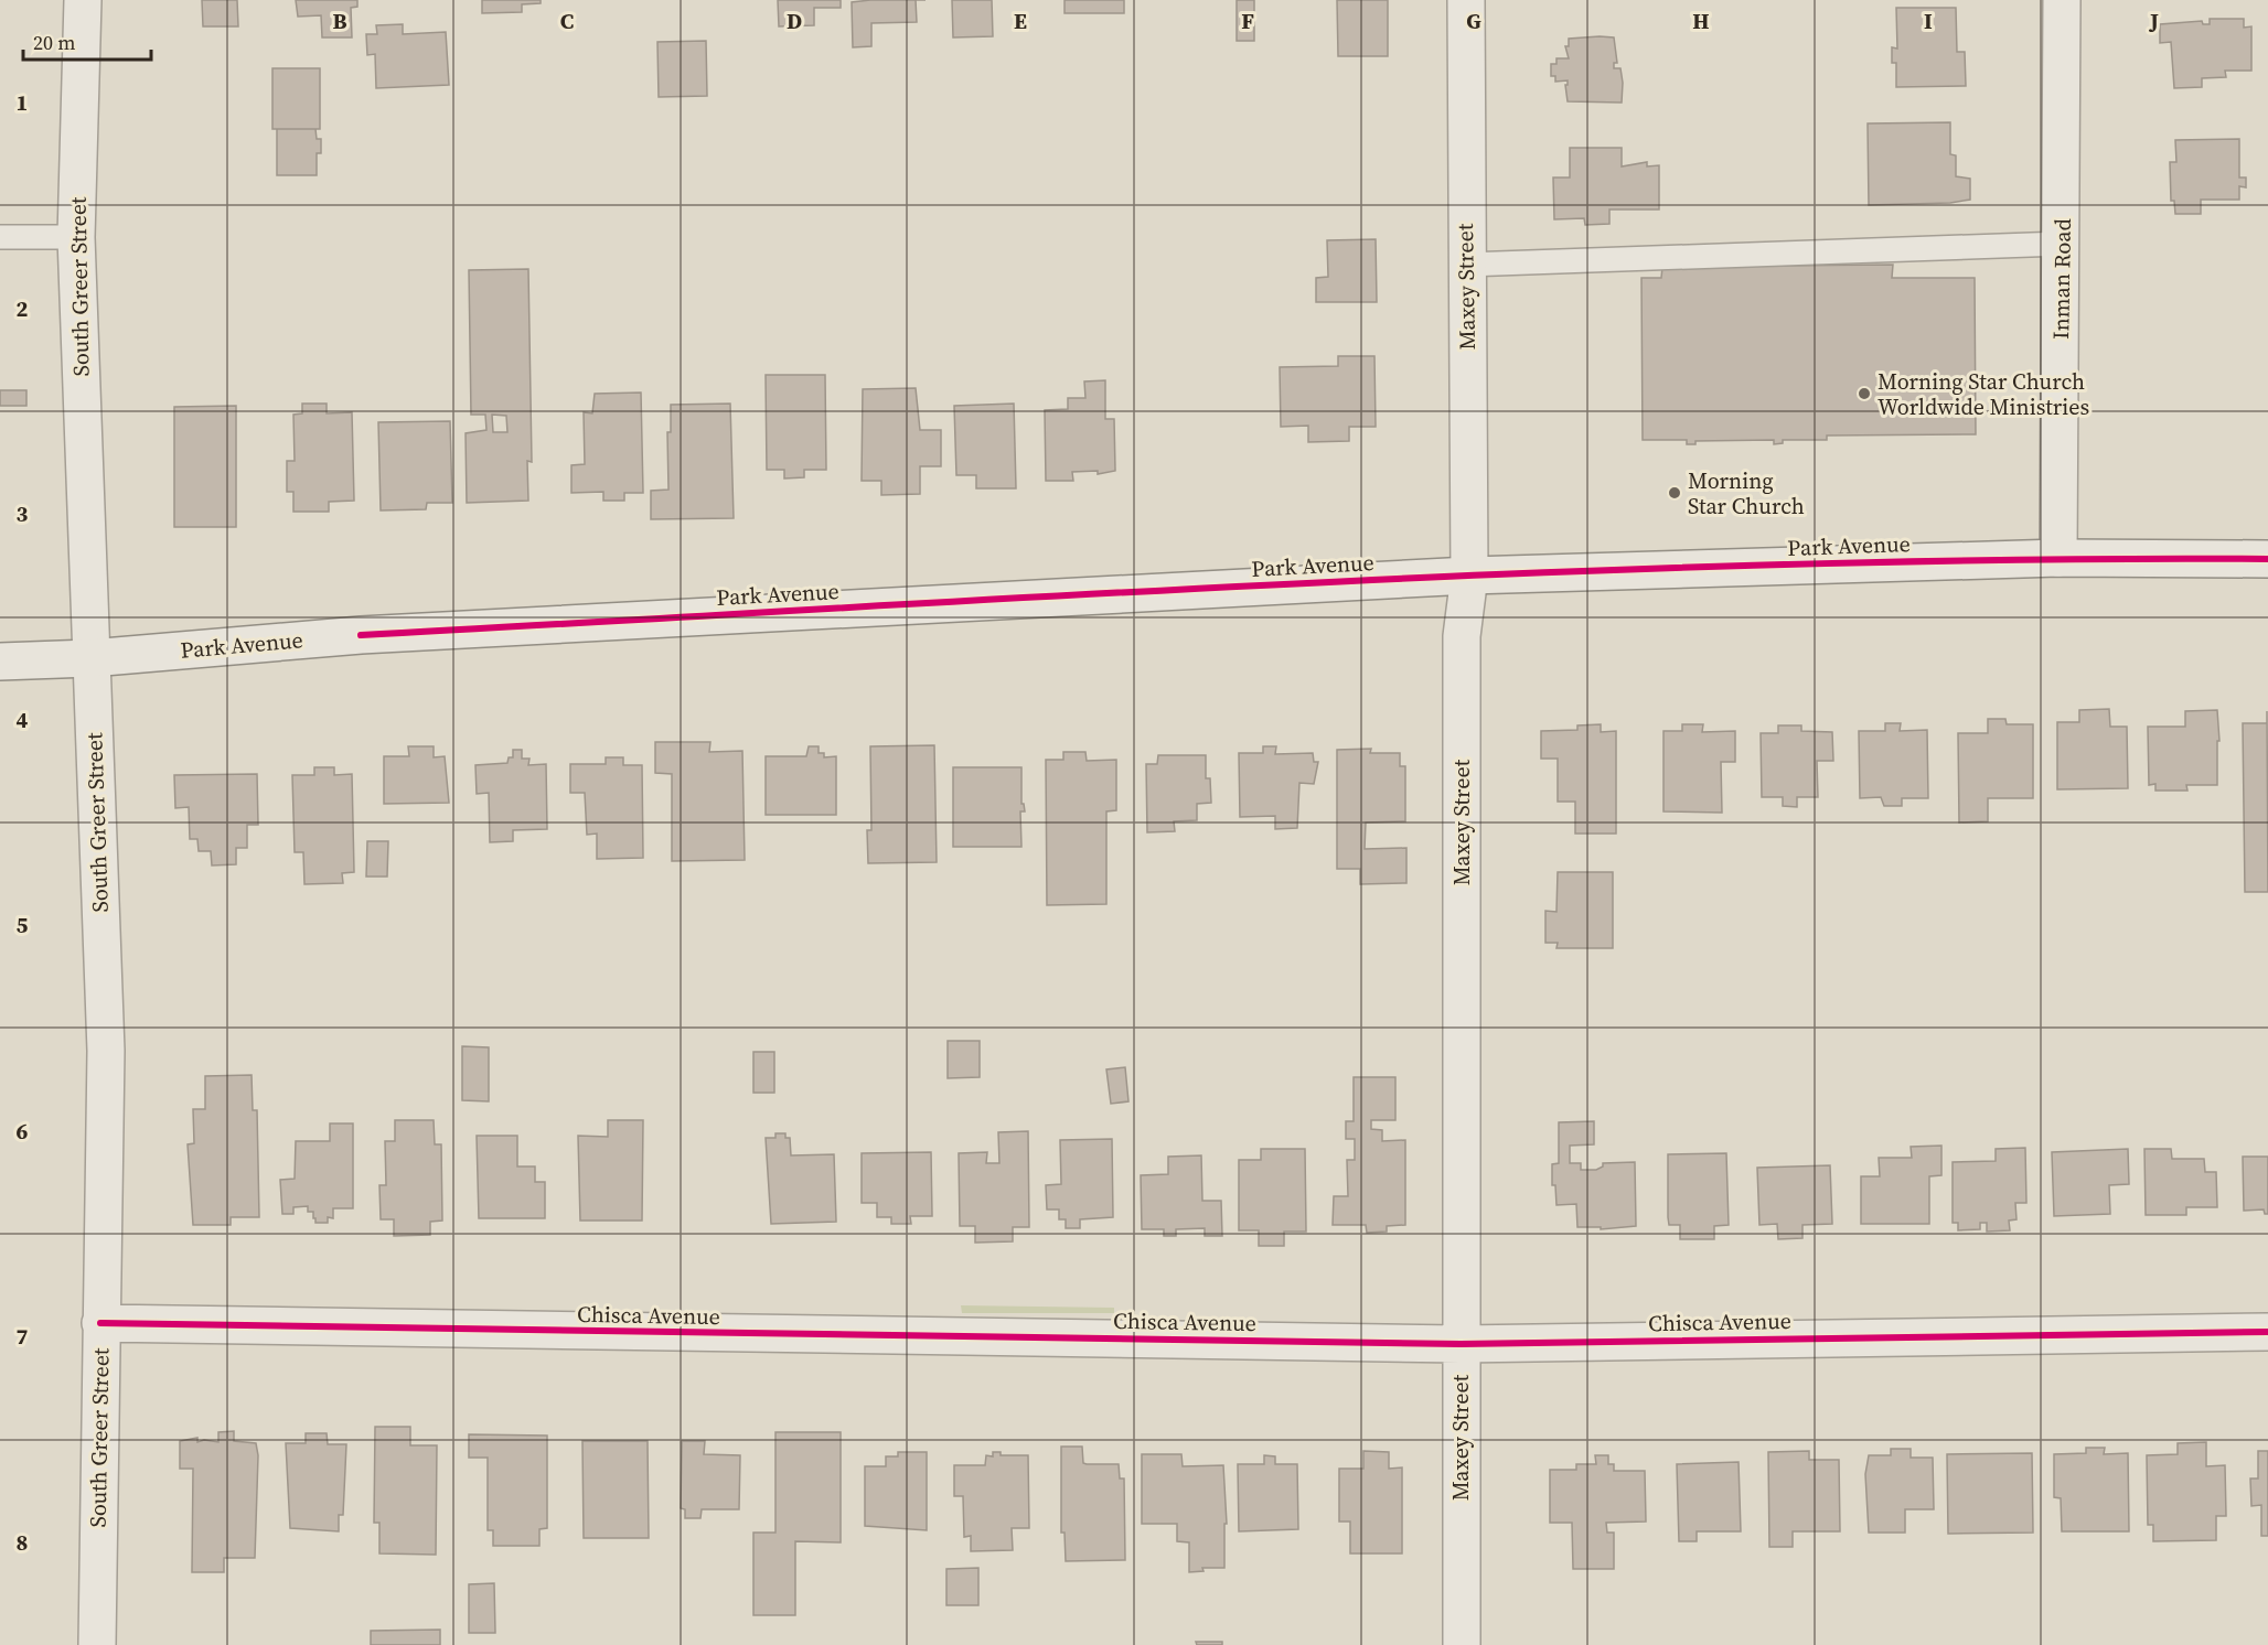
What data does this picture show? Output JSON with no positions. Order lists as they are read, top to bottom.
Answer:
{
  "streets": {
    "street": [
      "Inman Road",
      "South Greer Street",
      "Maxey Street",
      "Park Avenue",
      "Chisca Avenue"
    ]
  },
  "crossings": [
    ["Inman Road", "Park Avenue"],
    ["South Greer Street", "Park Avenue"],
    ["South Greer Street", "Chisca Avenue"],
    ["Maxey Street", "Park Avenue"],
    ["Maxey Street", "Chisca Avenue"]
  ],
  "places": ["Morning Star Church Worldwide Ministries", "Morning Star Church"],
  "scale_bar": "20 m",
  "grid": {
    "columns": [
      "B",
      "C",
      "D",
      "E",
      "F",
      "G",
      "H",
      "I",
      "J"
    ],
    "rows": [
      "1",
      "2",
      "3",
      "4",
      "5",
      "6",
      "7",
      "8"
    ]
  }
}
